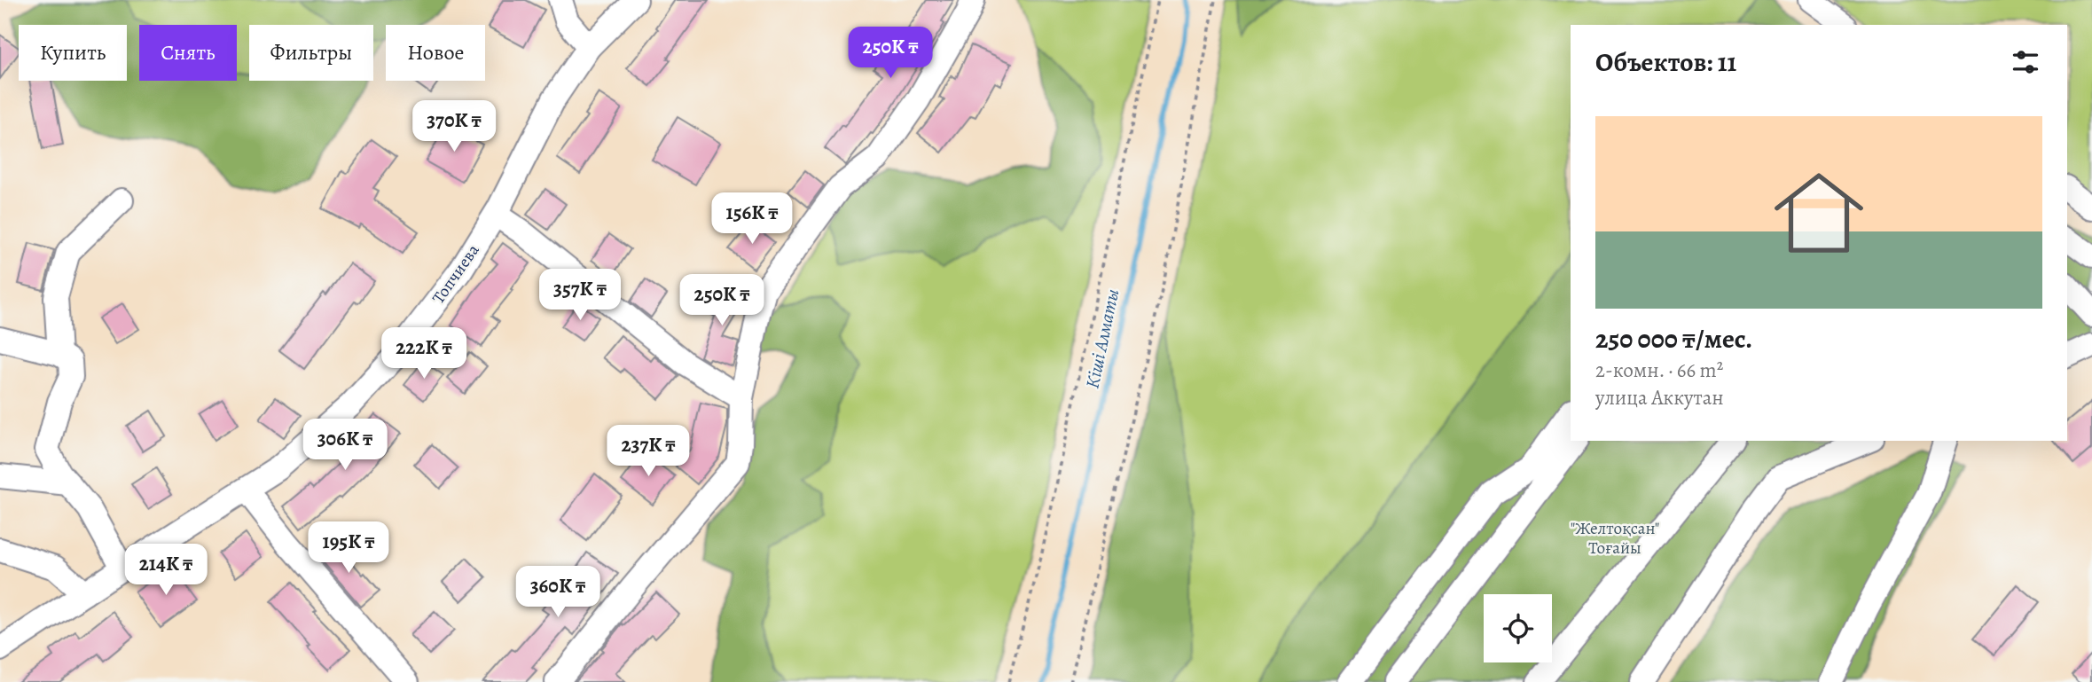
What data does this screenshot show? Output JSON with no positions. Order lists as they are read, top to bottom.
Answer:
{
  "streets": {
    "street": ["Топчиева"]
  },
  "water": ["Кіші Алматы"],
  "parks": ["\"Желтоқсан\" Тоғайы"],
  "page": {
    "chip": [
      "Купить",
      "Снять",
      "Фильтры",
      "Новое"
    ],
    "heading": "Объектов: 11",
    "price": [
      "250K ₸",
      "370K ₸",
      "156K ₸",
      "357K ₸",
      "250K ₸",
      "222K ₸",
      "306K ₸",
      "237K ₸",
      "195K ₸",
      "214K ₸",
      "360K ₸"
    ],
    "list": [
      {
        "name": "250 000 ₸/мес.",
        "note": "2-комн. · 66 m² · улица Аккутан"
      }
    ]
  }
}
